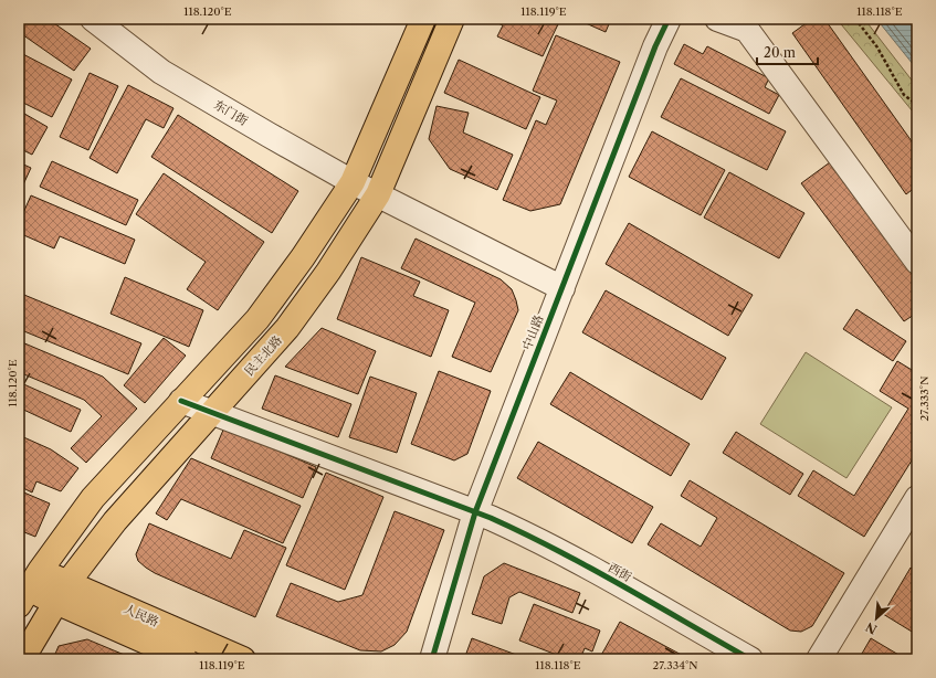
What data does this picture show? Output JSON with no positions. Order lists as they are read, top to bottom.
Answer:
{
  "streets": {
    "highway": ["民主北路", "人民路"],
    "street": ["东门街", "中山路", "西街"]
  },
  "crossings": [
    ["东门街", "中山路"],
    ["东门街", "民主北路"],
    ["中山路", "西街"],
    ["民主北路", "西街"],
    ["民主北路", "人民路"]
  ],
  "scale_bar": "20 m",
  "north": "bottom left",
  "coordinates": [
    "118.120°E",
    "118.119°E",
    "118.118°E",
    "27.333°N",
    "27.334°N"
  ]
}
